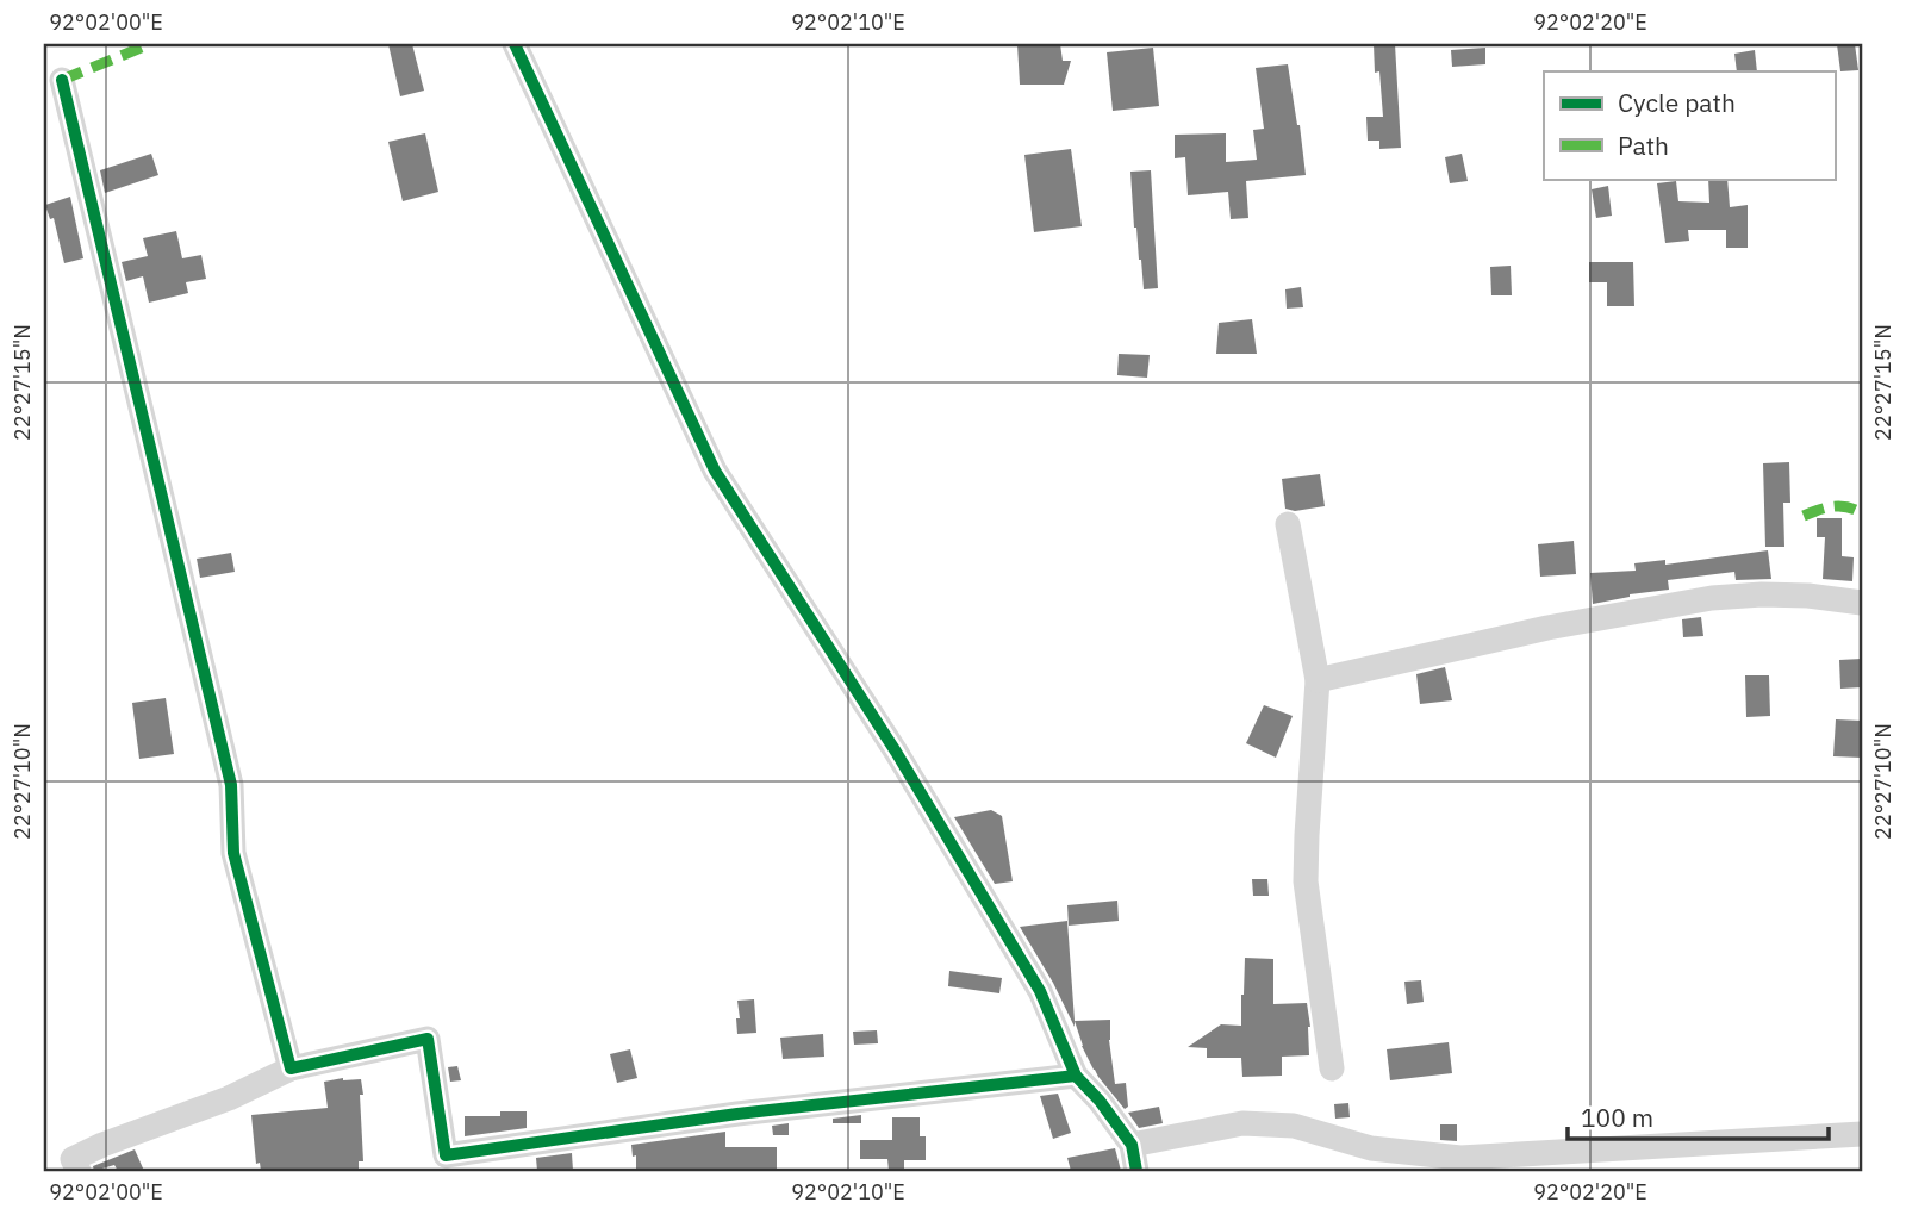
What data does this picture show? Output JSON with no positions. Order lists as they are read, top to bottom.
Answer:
{
  "legend": ["Cycle path", "Path"],
  "scale_bar": "100 m",
  "coordinates": [
    "92°02'00\"E",
    "92°02'10\"E",
    "92°02'20\"E",
    "22°27'15\"N",
    "22°27'10\"N"
  ]
}
